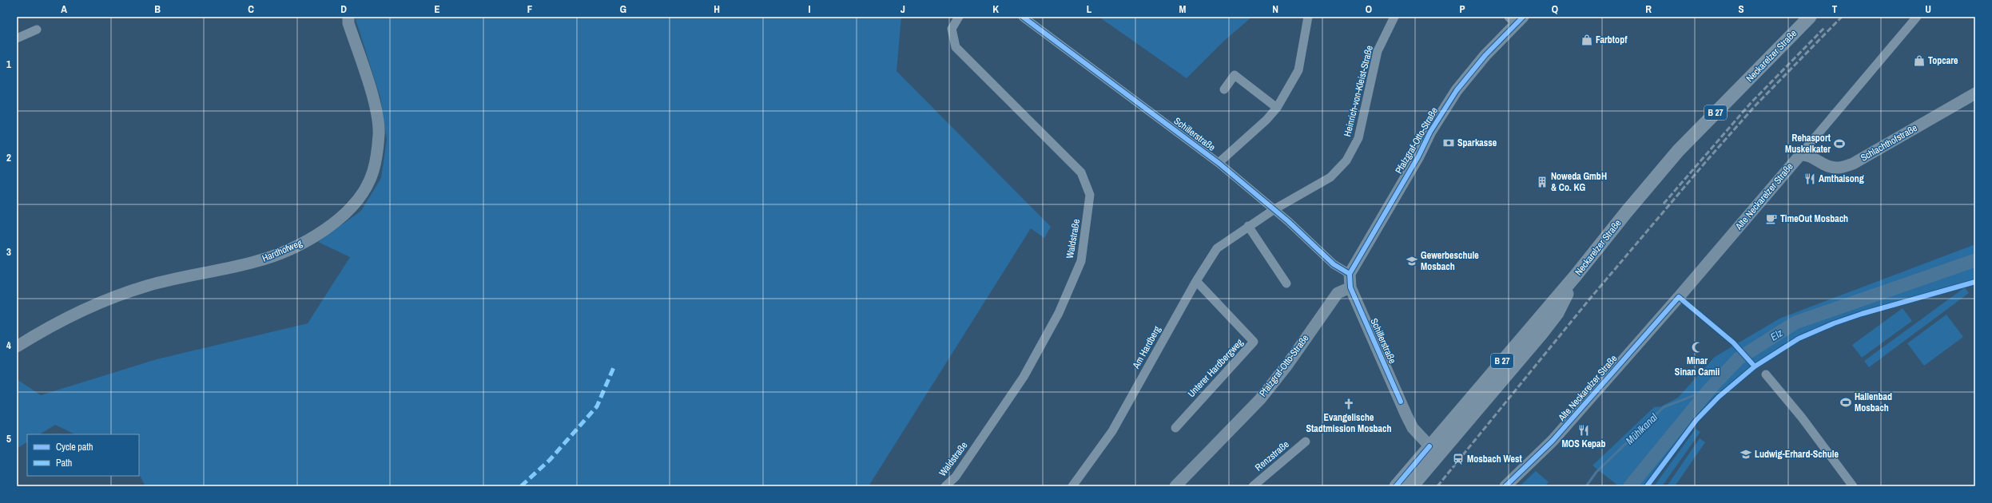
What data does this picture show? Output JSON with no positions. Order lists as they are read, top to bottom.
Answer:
{
  "streets": {
    "main road": ["Neckarelzer Straße", "B 27"],
    "street": [
      "Heinrich-von-Kleist-Straße",
      "Schillerstraße",
      "Pfalzgraf-Otto-Straße",
      "Schlachthofstraße",
      "Alte Neckarelzer Straße",
      "Waldstraße",
      "Hardhofweg",
      "Am Hardberg",
      "Unterer Hardbergweg",
      "Renzstraße"
    ]
  },
  "crossings": [
    ["Neckarelzer Straße", "B 27"],
    ["Neckarelzer Straße", "Schillerstraße"],
    ["Heinrich-von-Kleist-Straße", "Schillerstraße"],
    ["Heinrich-von-Kleist-Straße", "Am Hardberg"],
    ["B 27", "Schillerstraße"],
    ["Schillerstraße", "Pfalzgraf-Otto-Straße"],
    ["Schillerstraße", "Am Hardberg"],
    ["Schlachthofstraße", "Alte Neckarelzer Straße"],
    ["Am Hardberg", "Unterer Hardbergweg"]
  ],
  "water": ["Elz", "Mühlkanal"],
  "places": {
    "shop": ["Farbtopf", "Topcare"],
    "bank": ["Sparkasse"],
    "sports": ["Rehasport Muskelkater", "Hallenbad Mosbach"],
    "restaurant": ["Amthaisong", "MOS Kepab"],
    "building": ["Noweda GmbH & Co. KG"],
    "cafe": ["TimeOut Mosbach"],
    "school or university": ["Gewerbeschule Mosbach", "Ludwig-Erhard-Schule"],
    "mosque": ["Minar Sinan Camii"],
    "church": ["Evangelische Stadtmission Mosbach"],
    "station": ["Mosbach West"]
  },
  "legend": ["Cycle path", "Path"],
  "grid": {
    "columns": [
      "A",
      "B",
      "C",
      "D",
      "E",
      "F",
      "G",
      "H",
      "I",
      "J",
      "K",
      "L",
      "M",
      "N",
      "O",
      "P",
      "Q",
      "R",
      "S",
      "T",
      "U"
    ],
    "rows": [
      "1",
      "2",
      "3",
      "4",
      "5"
    ]
  }
}
